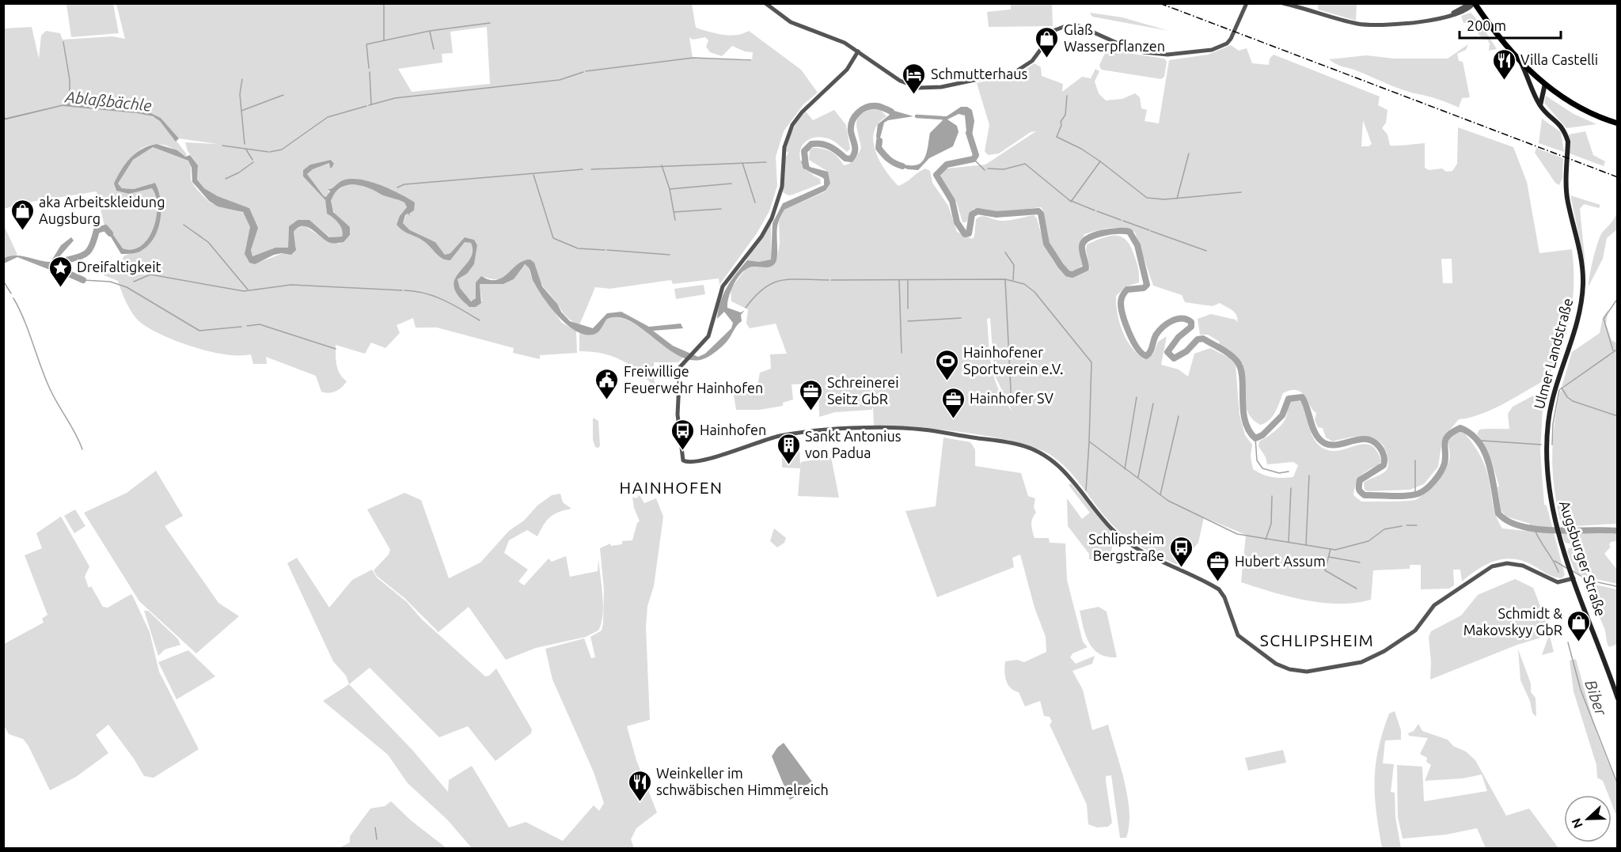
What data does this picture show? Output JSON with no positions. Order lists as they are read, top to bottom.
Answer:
{
  "streets": {
    "main road": ["Ulmer Landstraße", "Augsburger Straße"]
  },
  "crossings": [
    ["Ulmer Landstraße", "Augsburger Straße"]
  ],
  "districts": ["HAINHOFEN", "SCHLIPSHEIM"],
  "water": ["Ablaßbächle", "Biber"],
  "places": {
    "shop": ["Glaß Wasserpflanzen", "aka Arbeitskleidung Augsburg", "Schmidt & Makovskyy GbR"],
    "restaurant": ["Villa Castelli", "Weinkeller im schwäbischen Himmelreich"],
    "hotel": ["Schmutterhaus"],
    "place": ["Dreifaltigkeit"],
    "sports": ["Hainhofener Sportverein e.V."],
    "public building": ["Freiwillige Feuerwehr Hainhofen"],
    "office": ["Schreinerei Seitz GbR", "Hainhofer SV", "Hubert Assum"],
    "bus stop": ["Hainhofen", "Schlipsheim Bergstraße"],
    "building": ["Sankt Antonius von Padua"]
  },
  "scale_bar": "200 m",
  "north": "left"
}
